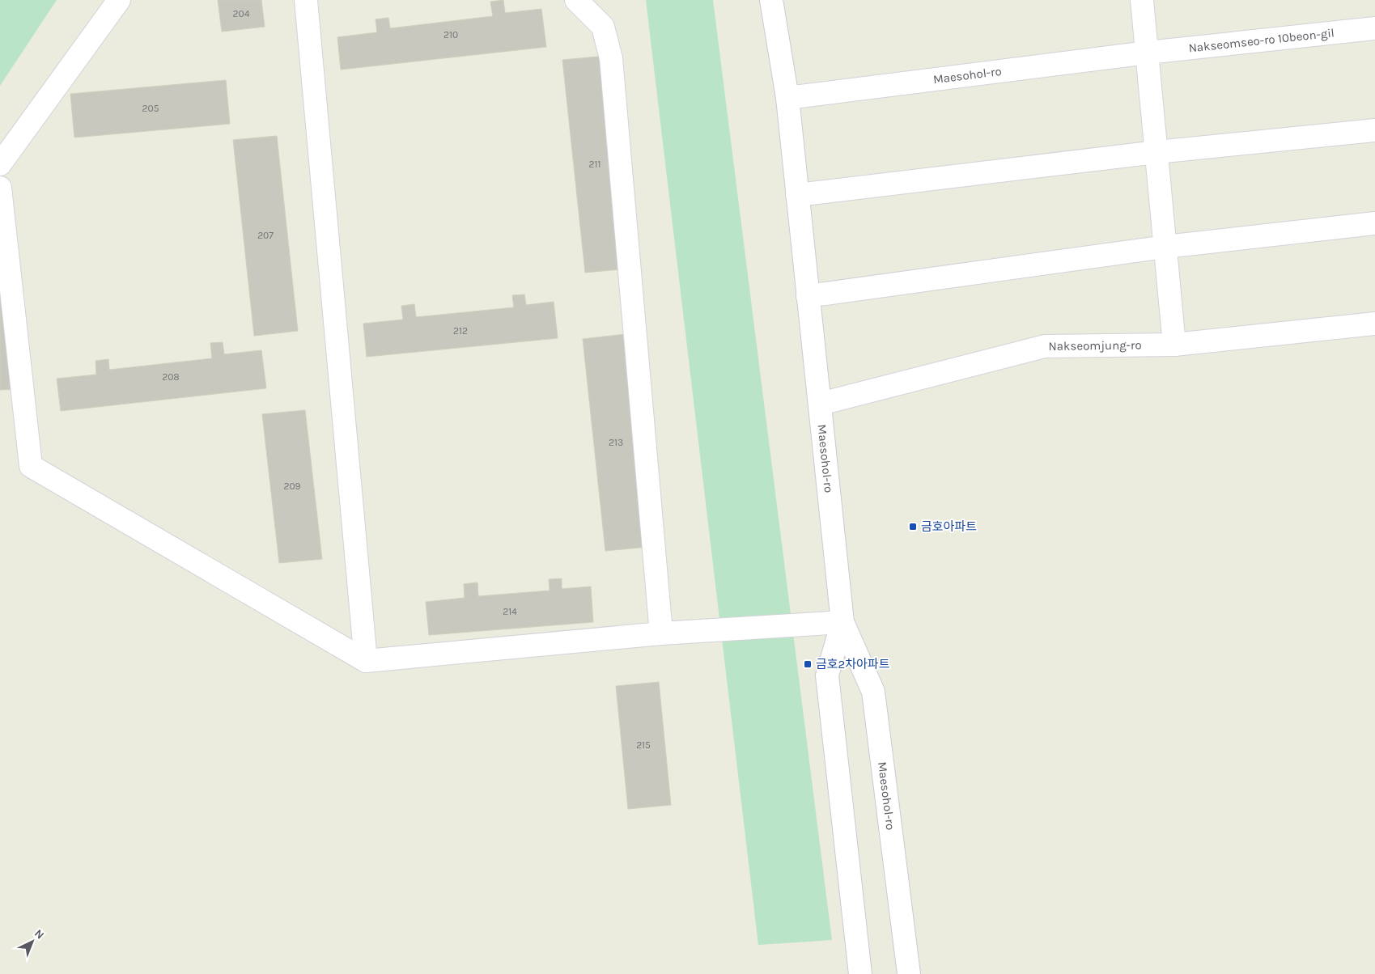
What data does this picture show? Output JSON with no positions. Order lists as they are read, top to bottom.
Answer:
{
  "streets": {
    "street": ["Nakseomseo-ro 10beon-gil", "Maesohol-ro", "Nakseomjung-ro"]
  },
  "crossings": [
    ["Nakseomseo-ro 10beon-gil", "Maesohol-ro"],
    ["Maesohol-ro", "Nakseomjung-ro"]
  ],
  "places": {
    "transit": ["금호아파트", "금호2차아파트"]
  },
  "house_numbers": [
    "204",
    "210",
    "205",
    "211",
    "207",
    "212",
    "208",
    "213",
    "209",
    "214",
    "215"
  ],
  "north": "top right"
}
